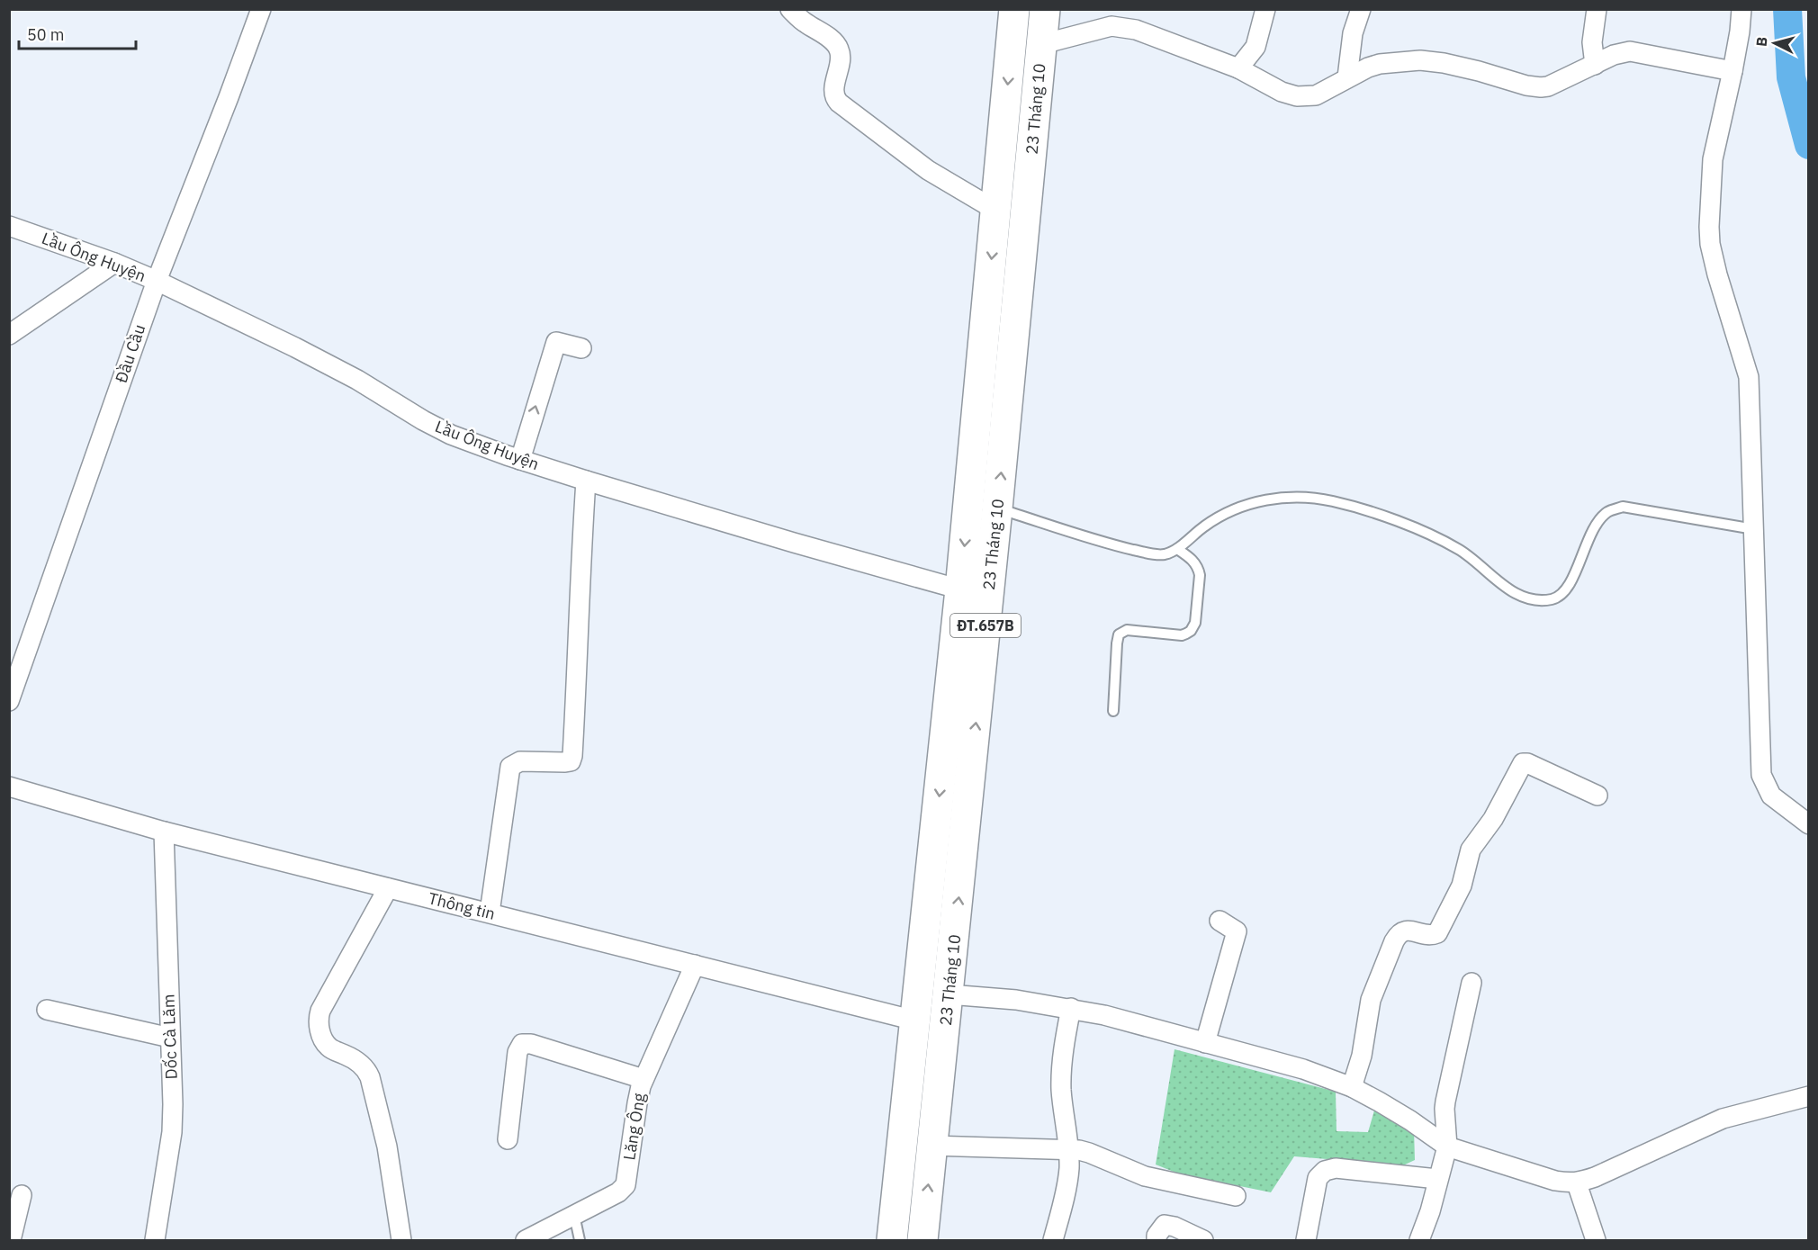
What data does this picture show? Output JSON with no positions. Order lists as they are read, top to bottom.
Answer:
{
  "streets": {
    "main road": ["23 Tháng 10", "ĐT.657B"],
    "street": [
      "Lầu Ông Huyện",
      "Đầu Cầu",
      "Thông tin",
      "Dốc Cà Lăm",
      "Lăng Ông"
    ]
  },
  "crossings": [
    ["23 Tháng 10", "Lầu Ông Huyện"],
    ["23 Tháng 10", "Thông tin"],
    ["Lầu Ông Huyện", "Đầu Cầu"],
    ["Thông tin", "Dốc Cà Lăm"],
    ["Thông tin", "Lăng Ông"]
  ],
  "scale_bar": "50 m",
  "north": "left"
}
